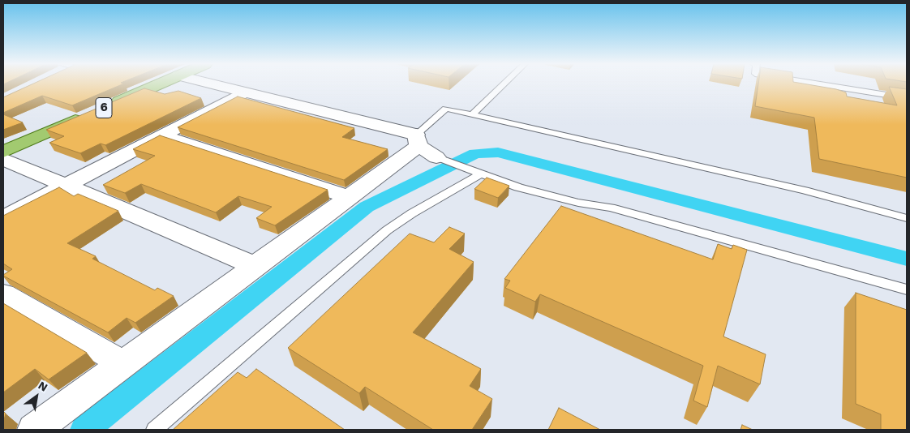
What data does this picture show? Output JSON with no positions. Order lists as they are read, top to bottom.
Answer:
{
  "streets": {
    "main road": ["6"]
  },
  "north": "top right"
}
